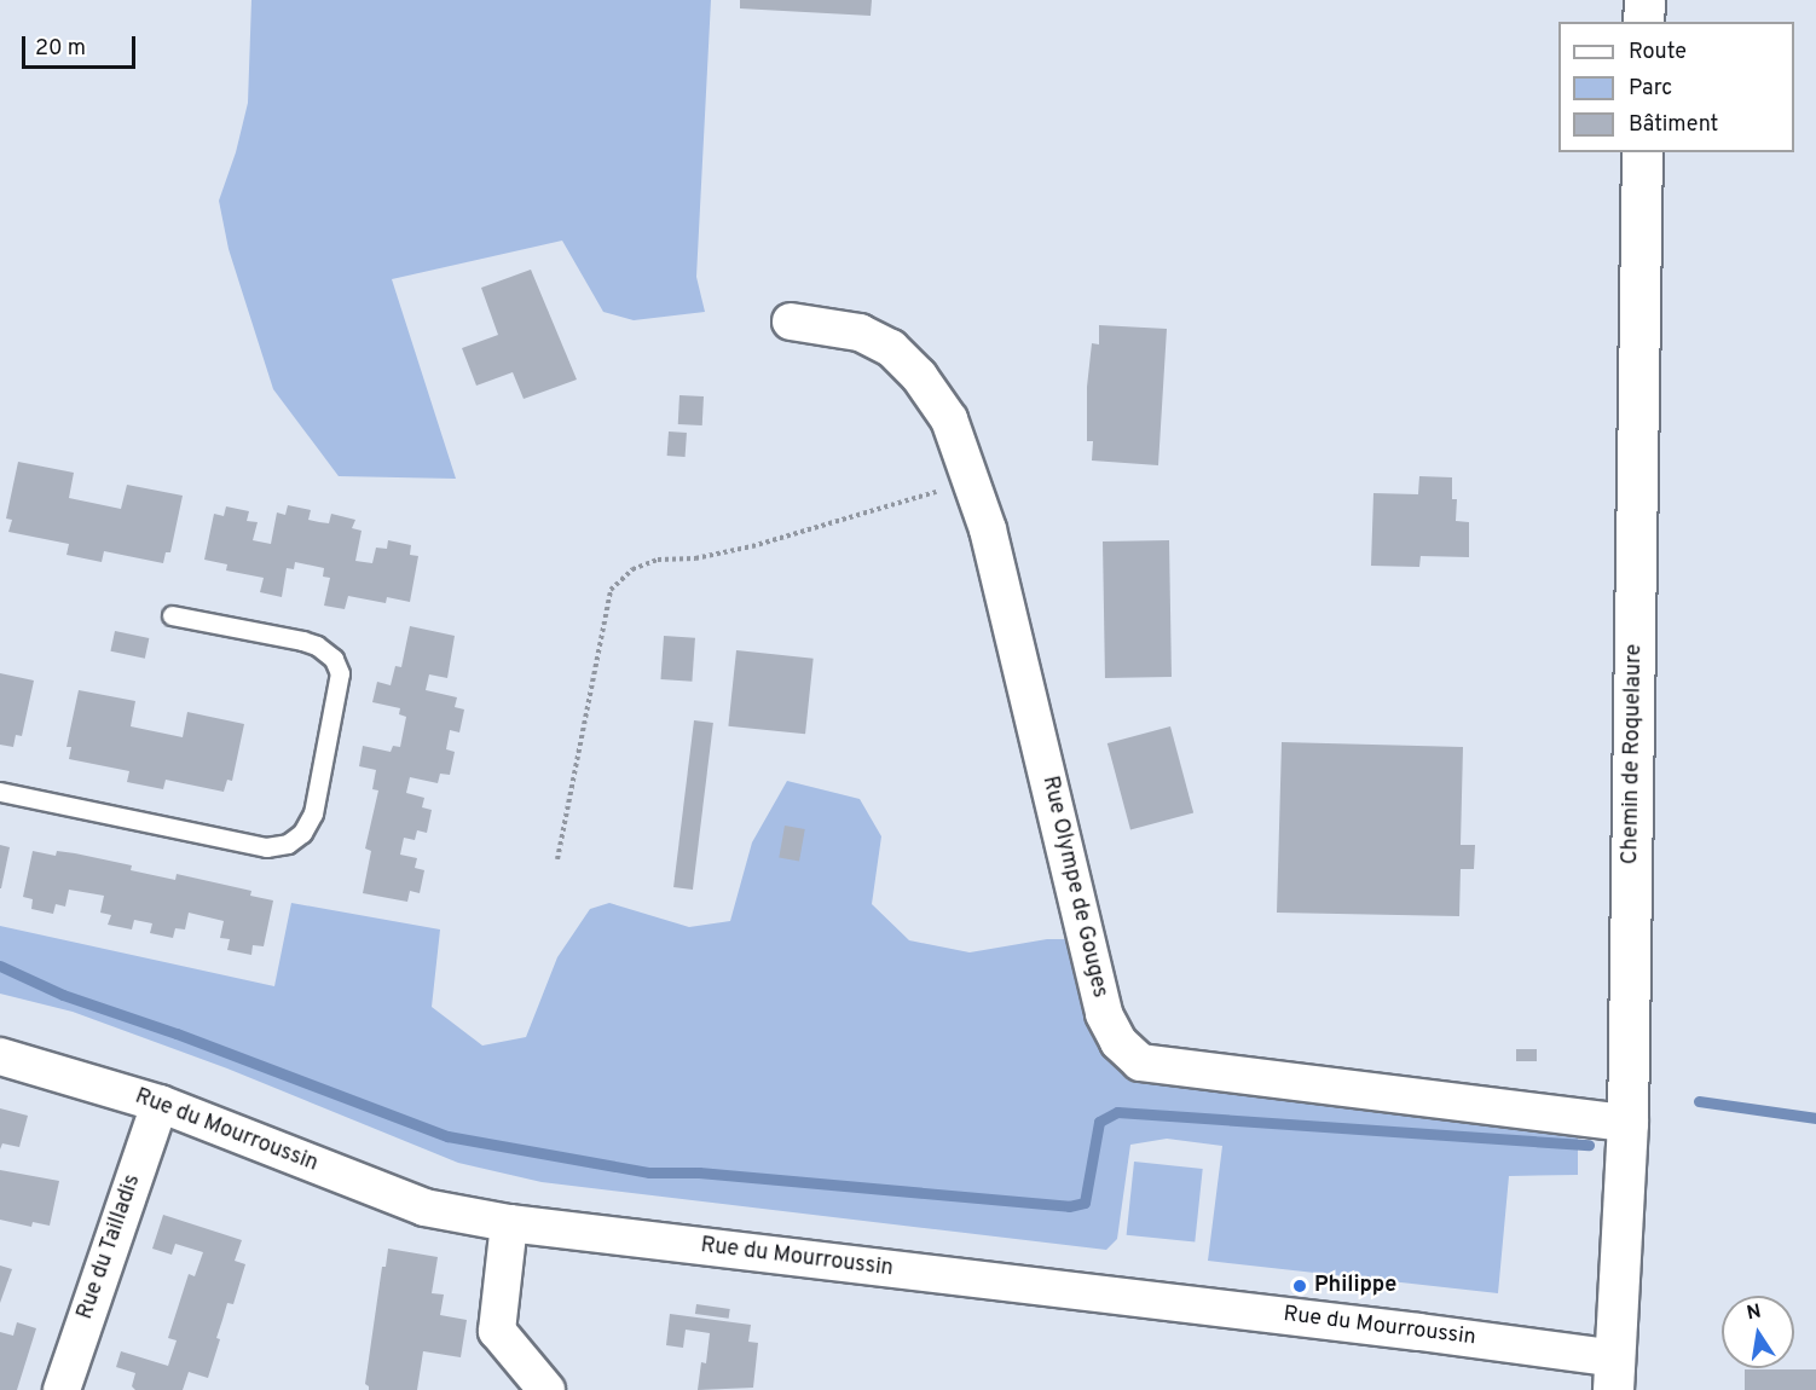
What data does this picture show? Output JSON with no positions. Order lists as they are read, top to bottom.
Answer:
{
  "streets": {
    "street": [
      "Chemin de Roquelaure",
      "Rue Olympe de Gouges",
      "Rue du Mourroussin",
      "Rue du Tailladis"
    ]
  },
  "crossings": [
    ["Chemin de Roquelaure", "Rue Olympe de Gouges"],
    ["Chemin de Roquelaure", "Rue du Mourroussin"],
    ["Rue du Mourroussin", "Rue du Tailladis"]
  ],
  "places": ["Philippe"],
  "legend": ["Route", "Parc", "Bâtiment"],
  "scale_bar": "20 m",
  "north": "top"
}
